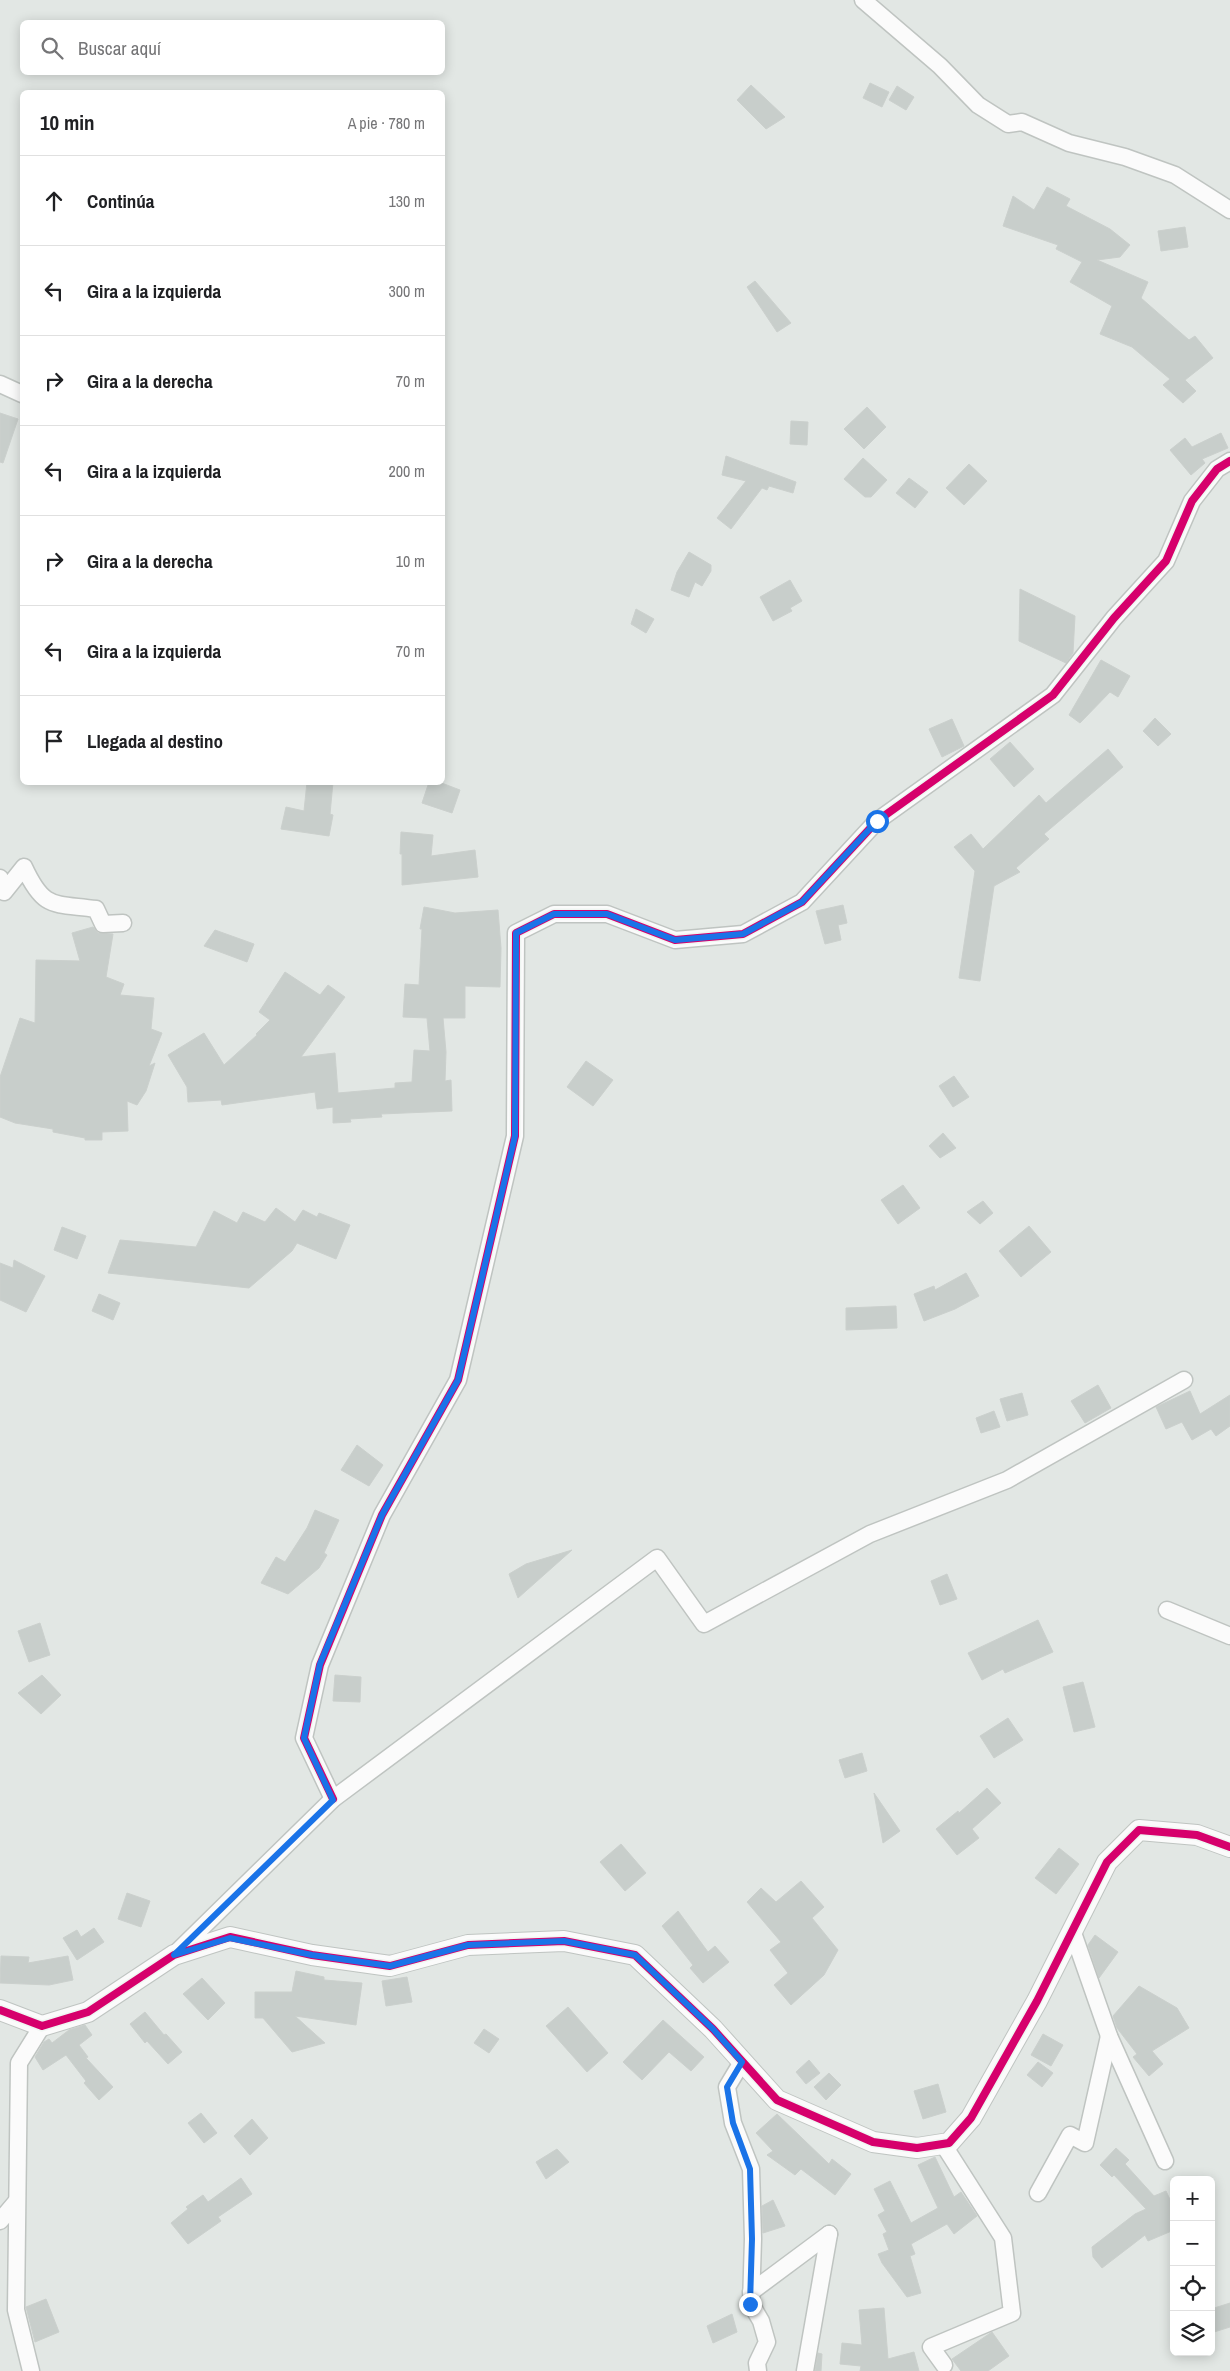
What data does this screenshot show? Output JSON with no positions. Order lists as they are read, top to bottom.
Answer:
{
  "page": {
    "search": "Buscar aquí",
    "heading": ["10 min", "A pie · 780 m"],
    "list": [
      ["Continúa", "130 m"],
      ["Gira a la izquierda", "300 m"],
      ["Gira a la derecha", "70 m"],
      ["Gira a la izquierda", "200 m"],
      ["Gira a la derecha", "10 m"],
      ["Gira a la izquierda", "70 m"],
      "Llegada al destino"
    ],
    "map_buttons": ["+", "−"]
  }
}
